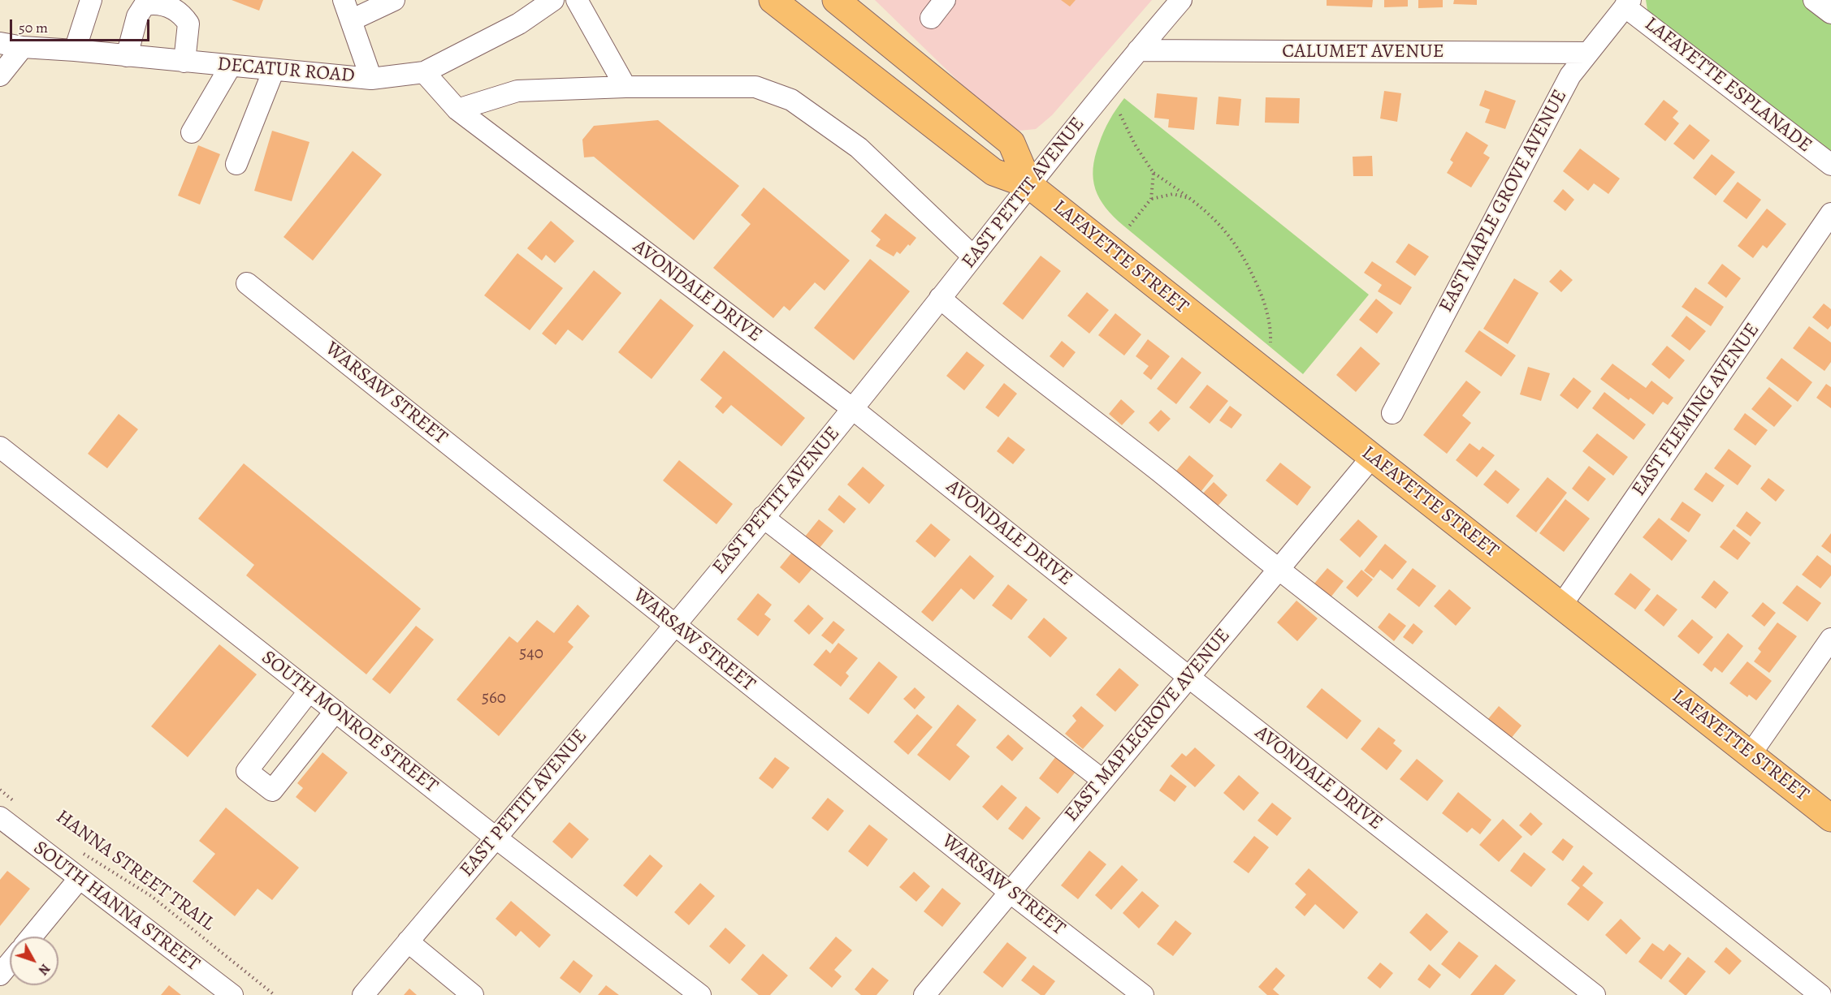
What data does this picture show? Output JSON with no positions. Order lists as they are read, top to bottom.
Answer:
{
  "streets": {
    "highway": ["LAFAYETTE STREET"],
    "street": [
      "CALUMET AVENUE",
      "DECATUR ROAD",
      "LAFAYETTE ESPLANADE",
      "EAST PETTIT AVENUE",
      "EAST MAPLE GROVE AVENUE",
      "AVONDALE DRIVE",
      "WARSAW STREET",
      "EAST FLEMING AVENUE",
      "SOUTH MONROE STREET",
      "EAST MAPLEGROVE AVENUE",
      "SOUTH HANNA STREET"
    ],
    "path": ["HANNA STREET TRAIL"]
  },
  "crossings": [
    ["CALUMET AVENUE", "EAST PETTIT AVENUE"],
    ["CALUMET AVENUE", "EAST MAPLE GROVE AVENUE"],
    ["DECATUR ROAD", "AVONDALE DRIVE"],
    ["LAFAYETTE ESPLANADE", "EAST MAPLE GROVE AVENUE"],
    ["EAST PETTIT AVENUE", "LAFAYETTE STREET"],
    ["EAST PETTIT AVENUE", "AVONDALE DRIVE"],
    ["EAST PETTIT AVENUE", "WARSAW STREET"],
    ["EAST PETTIT AVENUE", "SOUTH MONROE STREET"],
    ["LAFAYETTE STREET", "EAST FLEMING AVENUE"],
    ["LAFAYETTE STREET", "EAST MAPLEGROVE AVENUE"],
    ["AVONDALE DRIVE", "EAST MAPLEGROVE AVENUE"],
    ["WARSAW STREET", "EAST MAPLEGROVE AVENUE"]
  ],
  "house_numbers": ["540", "560"],
  "scale_bar": "50 m",
  "north": "bottom right"
}
